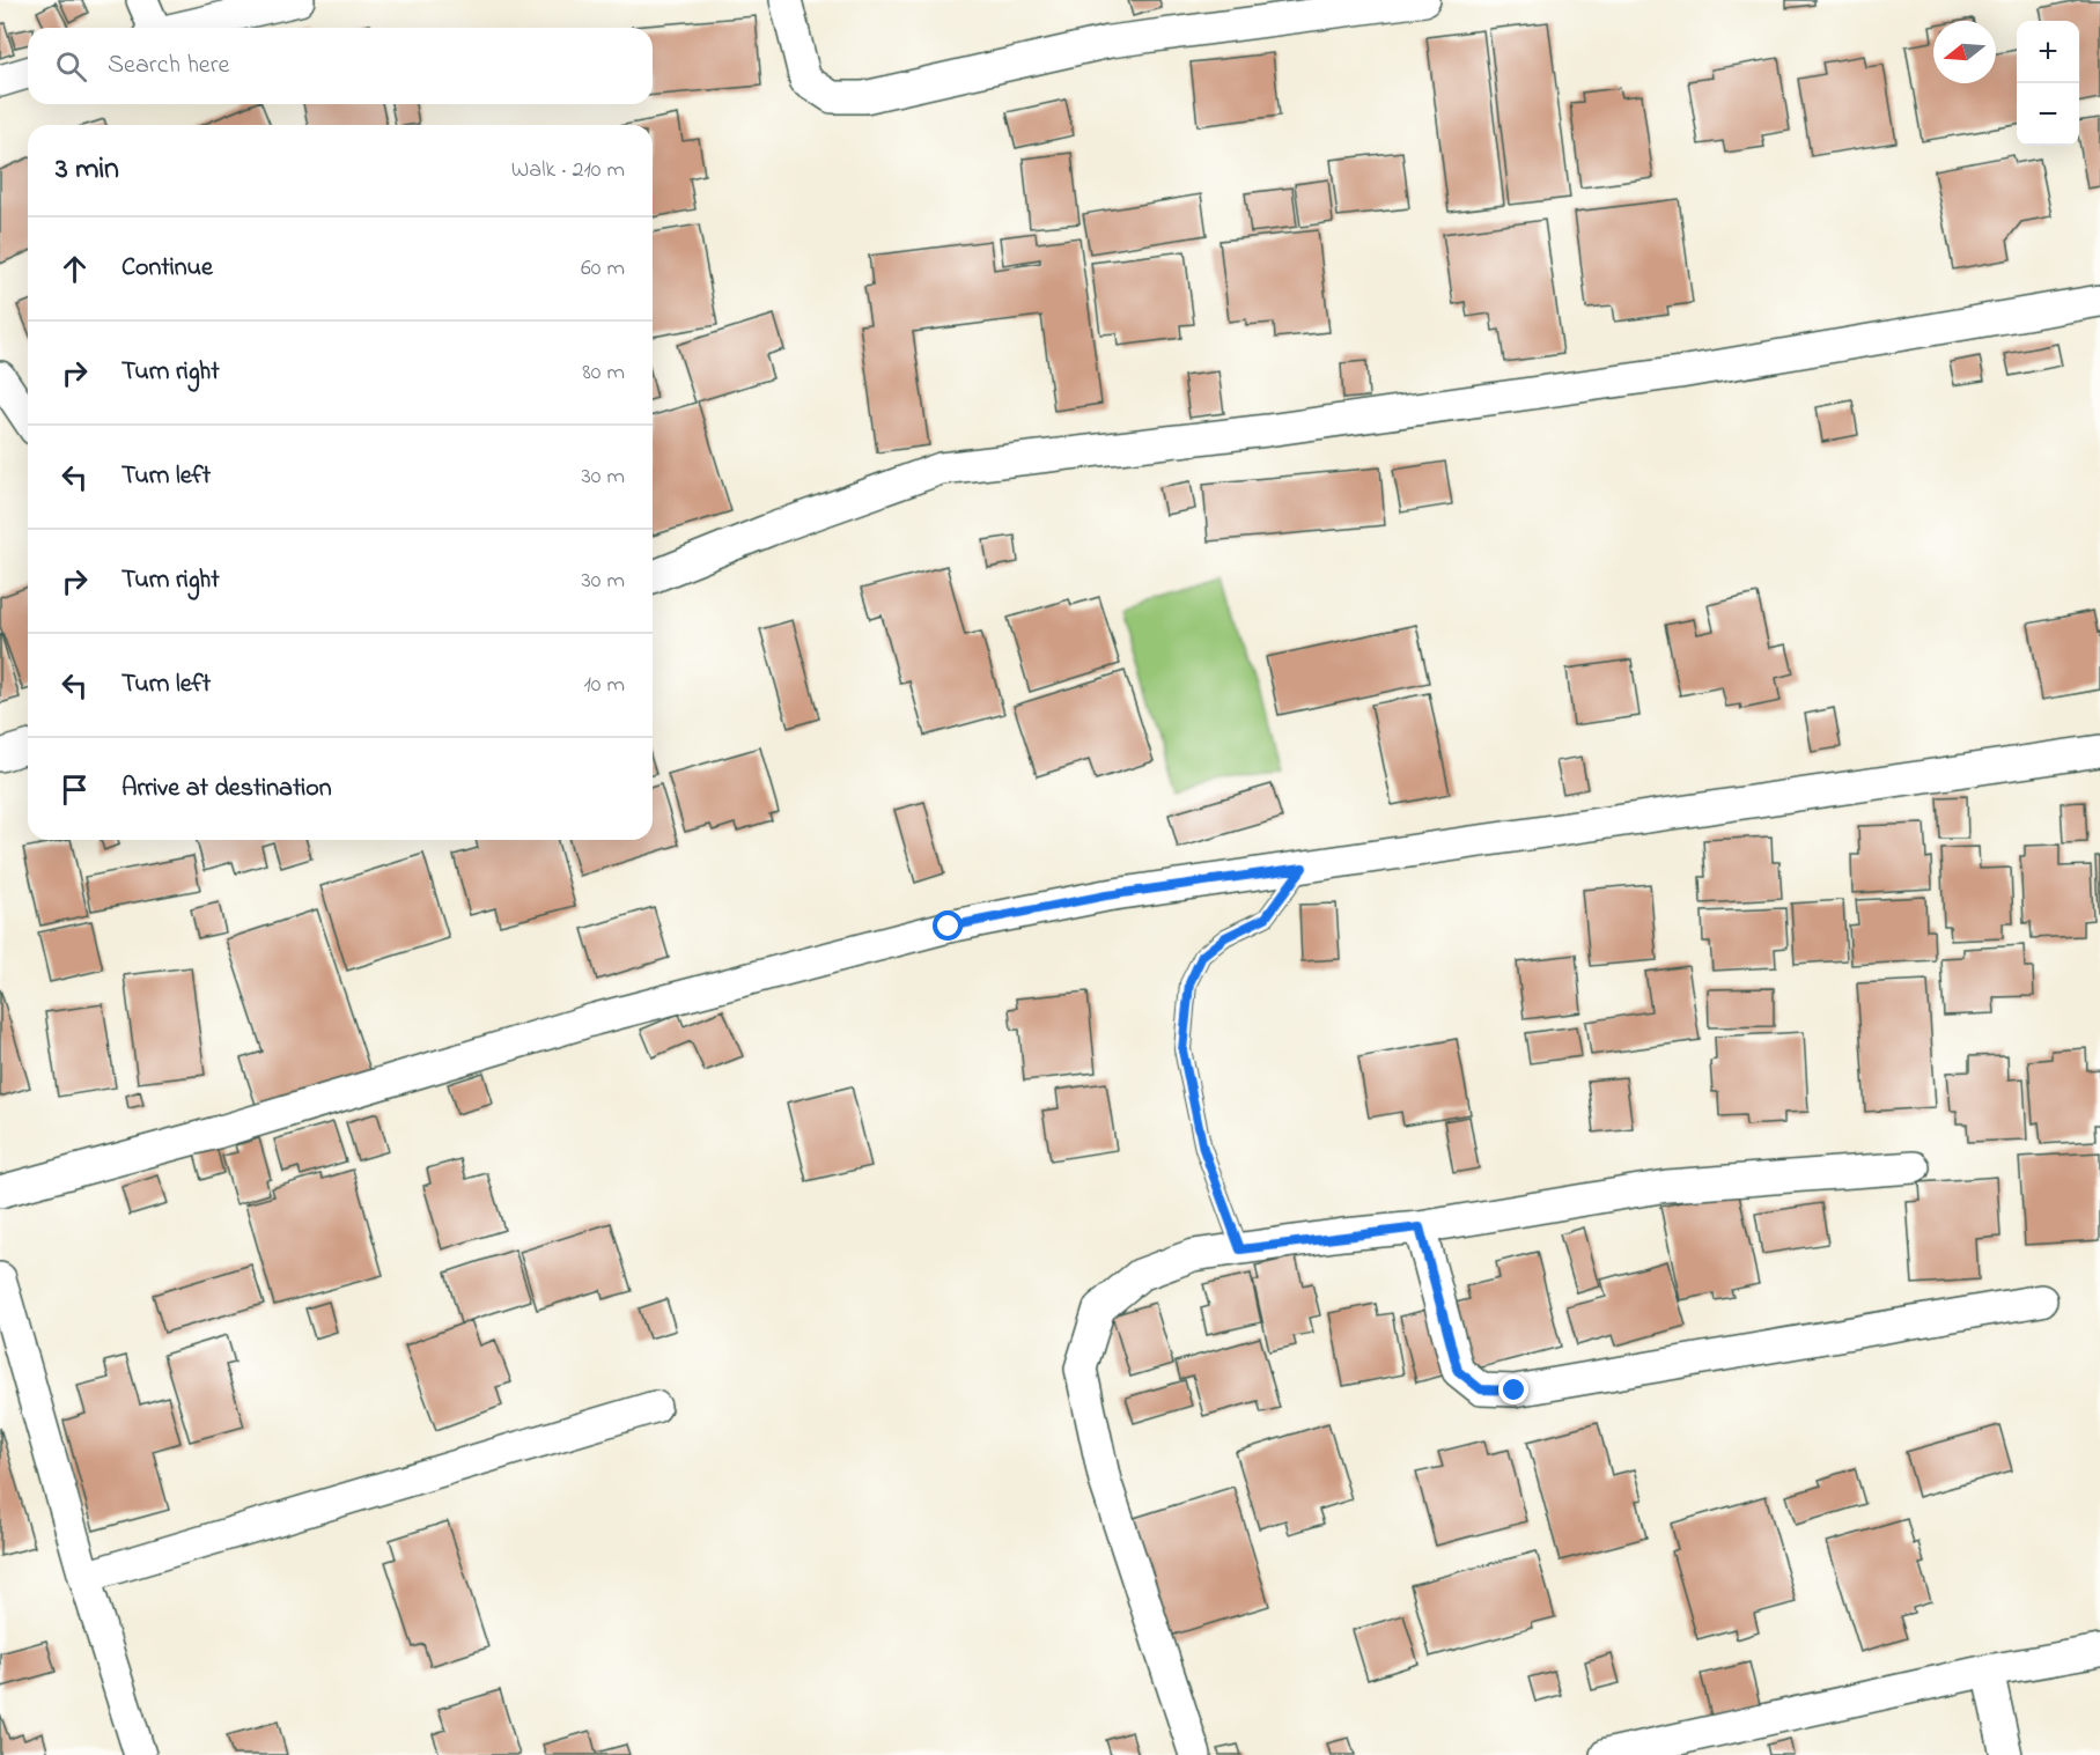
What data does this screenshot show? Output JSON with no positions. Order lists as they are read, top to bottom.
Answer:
{
  "north": "left",
  "page": {
    "map_buttons": ["+", "−"],
    "search": "Search here",
    "heading": ["3 min", "Walk · 210 m"],
    "list": [
      ["Continue", "60 m"],
      ["Turn right", "80 m"],
      ["Turn left", "30 m"],
      ["Turn right", "30 m"],
      ["Turn left", "10 m"],
      "Arrive at destination"
    ]
  }
}
